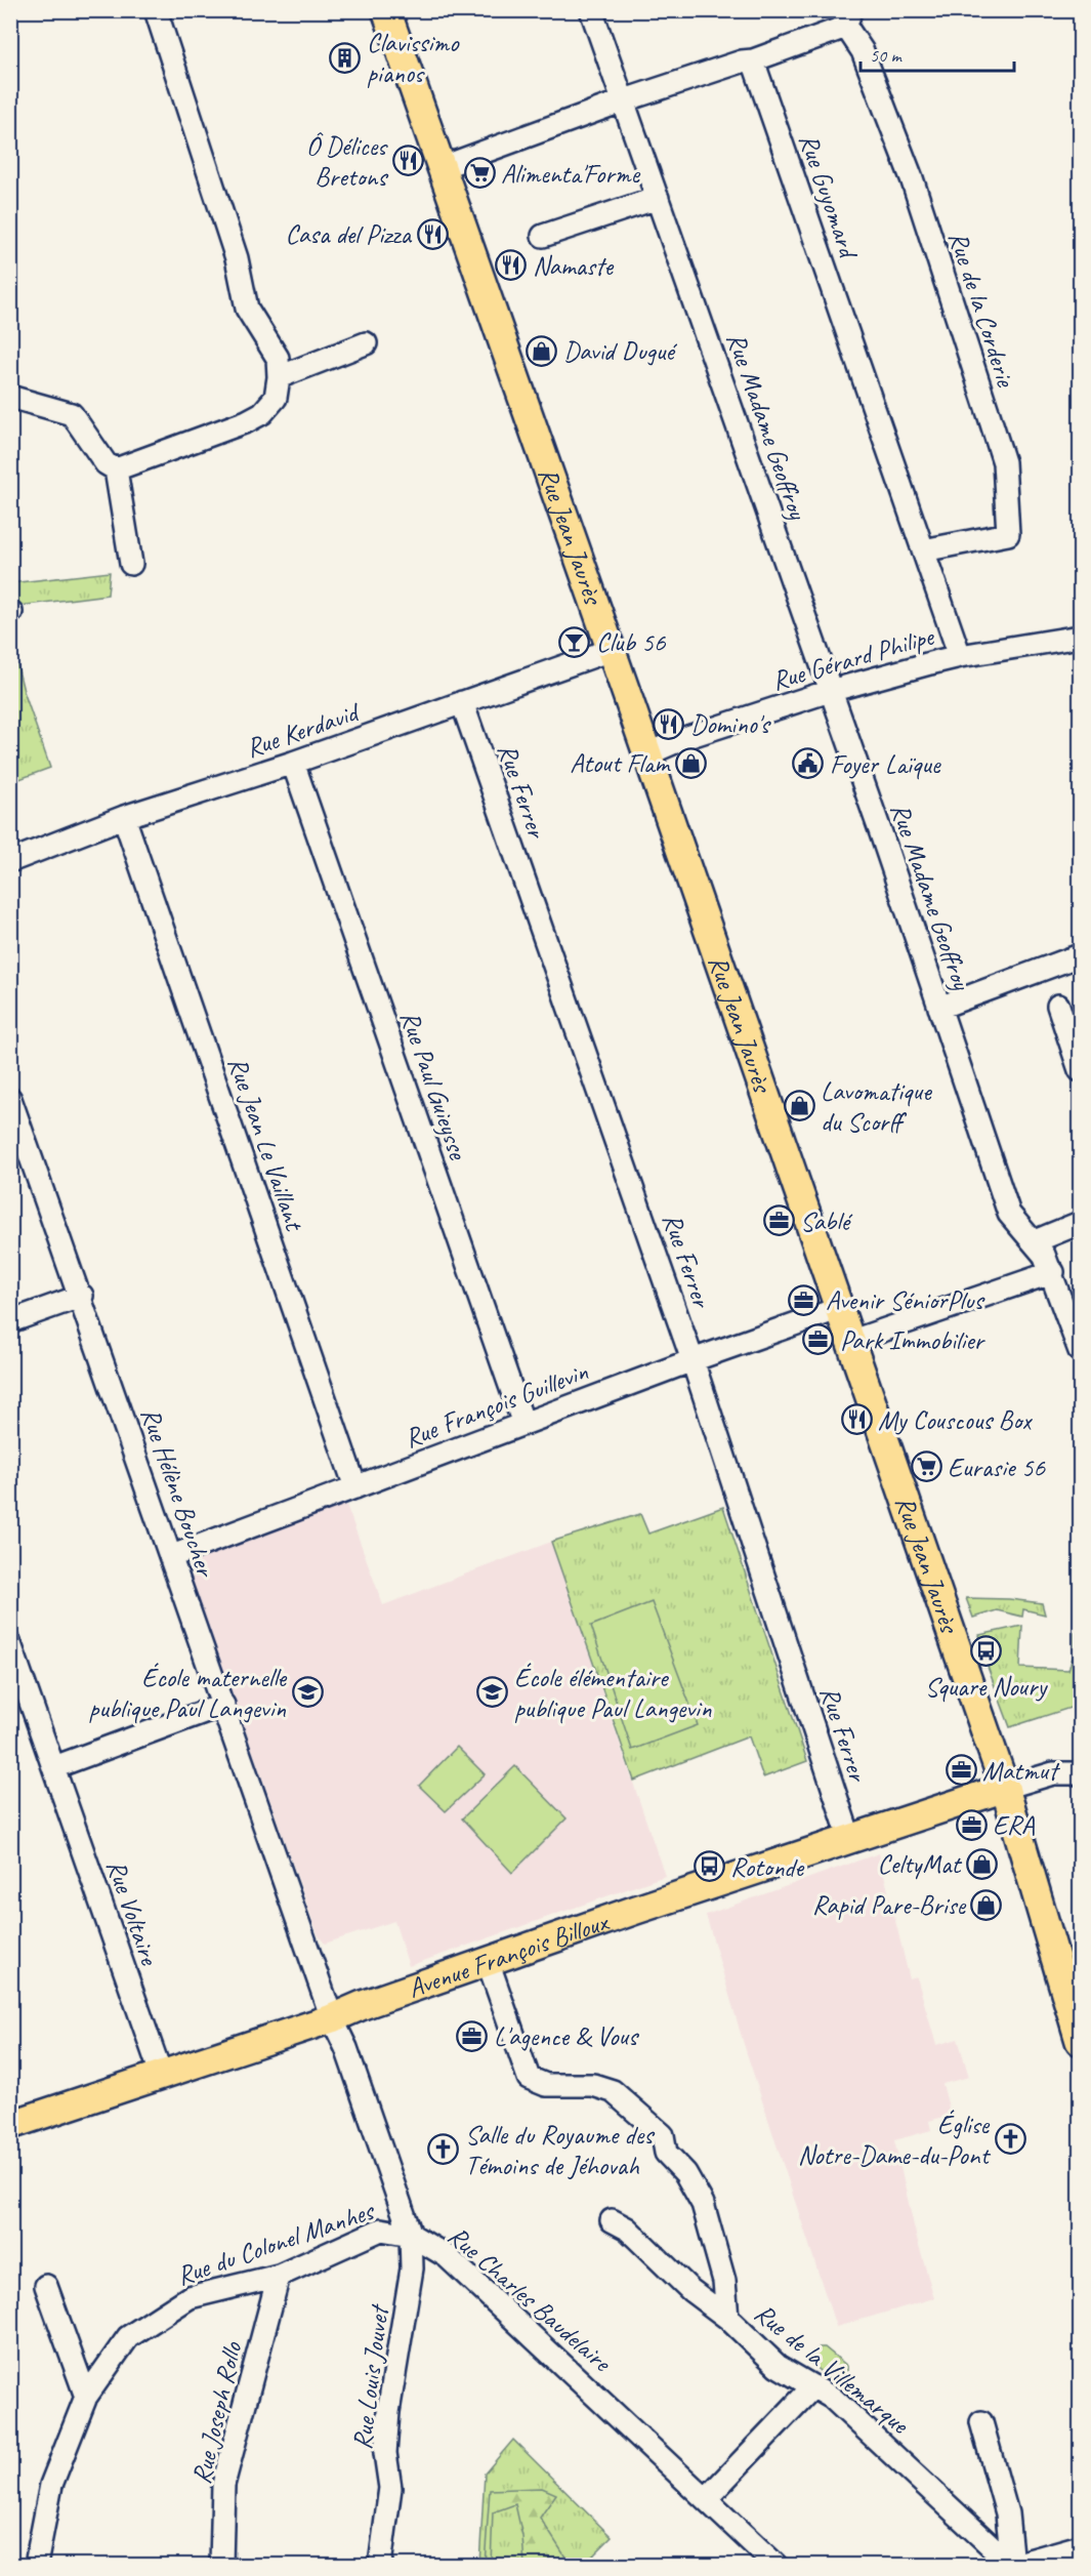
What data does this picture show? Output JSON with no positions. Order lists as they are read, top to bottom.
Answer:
{
  "streets": {
    "main road": ["Rue Jean Jaurès", "Avenue François Billoux"],
    "street": [
      "Rue Guyomard",
      "Rue de la Corderie",
      "Rue Madame Geoffroy",
      "Rue Gérard Philipe",
      "Rue Kerdavid",
      "Rue Ferrer",
      "Rue Paul Guieysse",
      "Rue Jean Le Vaillant",
      "Rue François Guillevin",
      "Rue Hélène Boucher",
      "Rue Voltaire",
      "Rue du Colonel Manhes",
      "Rue Charles Baudelaire",
      "Rue de la Villemarque",
      "Rue Louis Jouvet",
      "Rue Joseph Rollo"
    ]
  },
  "crossings": [
    ["Rue Guyomard", "Rue de la Corderie"],
    ["Rue Guyomard", "Rue Gérard Philipe"],
    ["Rue Madame Geoffroy", "Rue Gérard Philipe"],
    ["Rue Jean Jaurès", "Rue Gérard Philipe"],
    ["Rue Jean Jaurès", "Rue Kerdavid"],
    ["Rue Jean Jaurès", "Rue François Guillevin"],
    ["Rue Jean Jaurès", "Avenue François Billoux"],
    ["Rue Kerdavid", "Rue Ferrer"],
    ["Rue Kerdavid", "Rue Paul Guieysse"],
    ["Rue Kerdavid", "Rue Jean Le Vaillant"],
    ["Rue Ferrer", "Rue François Guillevin"],
    ["Rue Ferrer", "Avenue François Billoux"],
    ["Rue Paul Guieysse", "Rue François Guillevin"],
    ["Rue Jean Le Vaillant", "Rue François Guillevin"],
    ["Rue François Guillevin", "Rue Hélène Boucher"],
    ["Rue Hélène Boucher", "Avenue François Billoux"],
    ["Rue Hélène Boucher", "Rue Charles Baudelaire"],
    ["Rue Voltaire", "Avenue François Billoux"],
    ["Avenue François Billoux", "Rue Charles Baudelaire"],
    ["Rue du Colonel Manhes", "Rue Charles Baudelaire"],
    ["Rue du Colonel Manhes", "Rue Louis Jouvet"],
    ["Rue du Colonel Manhes", "Rue Joseph Rollo"],
    ["Rue Charles Baudelaire", "Rue Louis Jouvet"]
  ],
  "places": {
    "building": ["Clavissimo pianos"],
    "restaurant": [
      "Ô Délices Bretons",
      "Casa del Pizza",
      "Namaste",
      "Domino's",
      "My Couscous Box"
    ],
    "supermarket": ["Alimenta'Forme", "Eurasie 56"],
    "shop": [
      "David Dugué",
      "Atout Flam",
      "Lavomatique du Scorff",
      "CeltyMat",
      "Rapid Pare-Brise"
    ],
    "bar": ["Club 56"],
    "public building": ["Foyer Laïque"],
    "office": [
      "Sablé",
      "Avenir SéniorPlus",
      "Park Immobilier",
      "Matmut",
      "ERA",
      "L'agence & Vous"
    ],
    "bus stop": ["Square Noury", "Rotonde"],
    "school or university": ["École maternelle publique Paul Langevin", "École élémentaire publique Paul Langevin"],
    "church": ["Église Notre-Dame-du-Pont", "Salle du Royaume des Témoins de Jéhovah"]
  },
  "scale_bar": "50 m"
}
